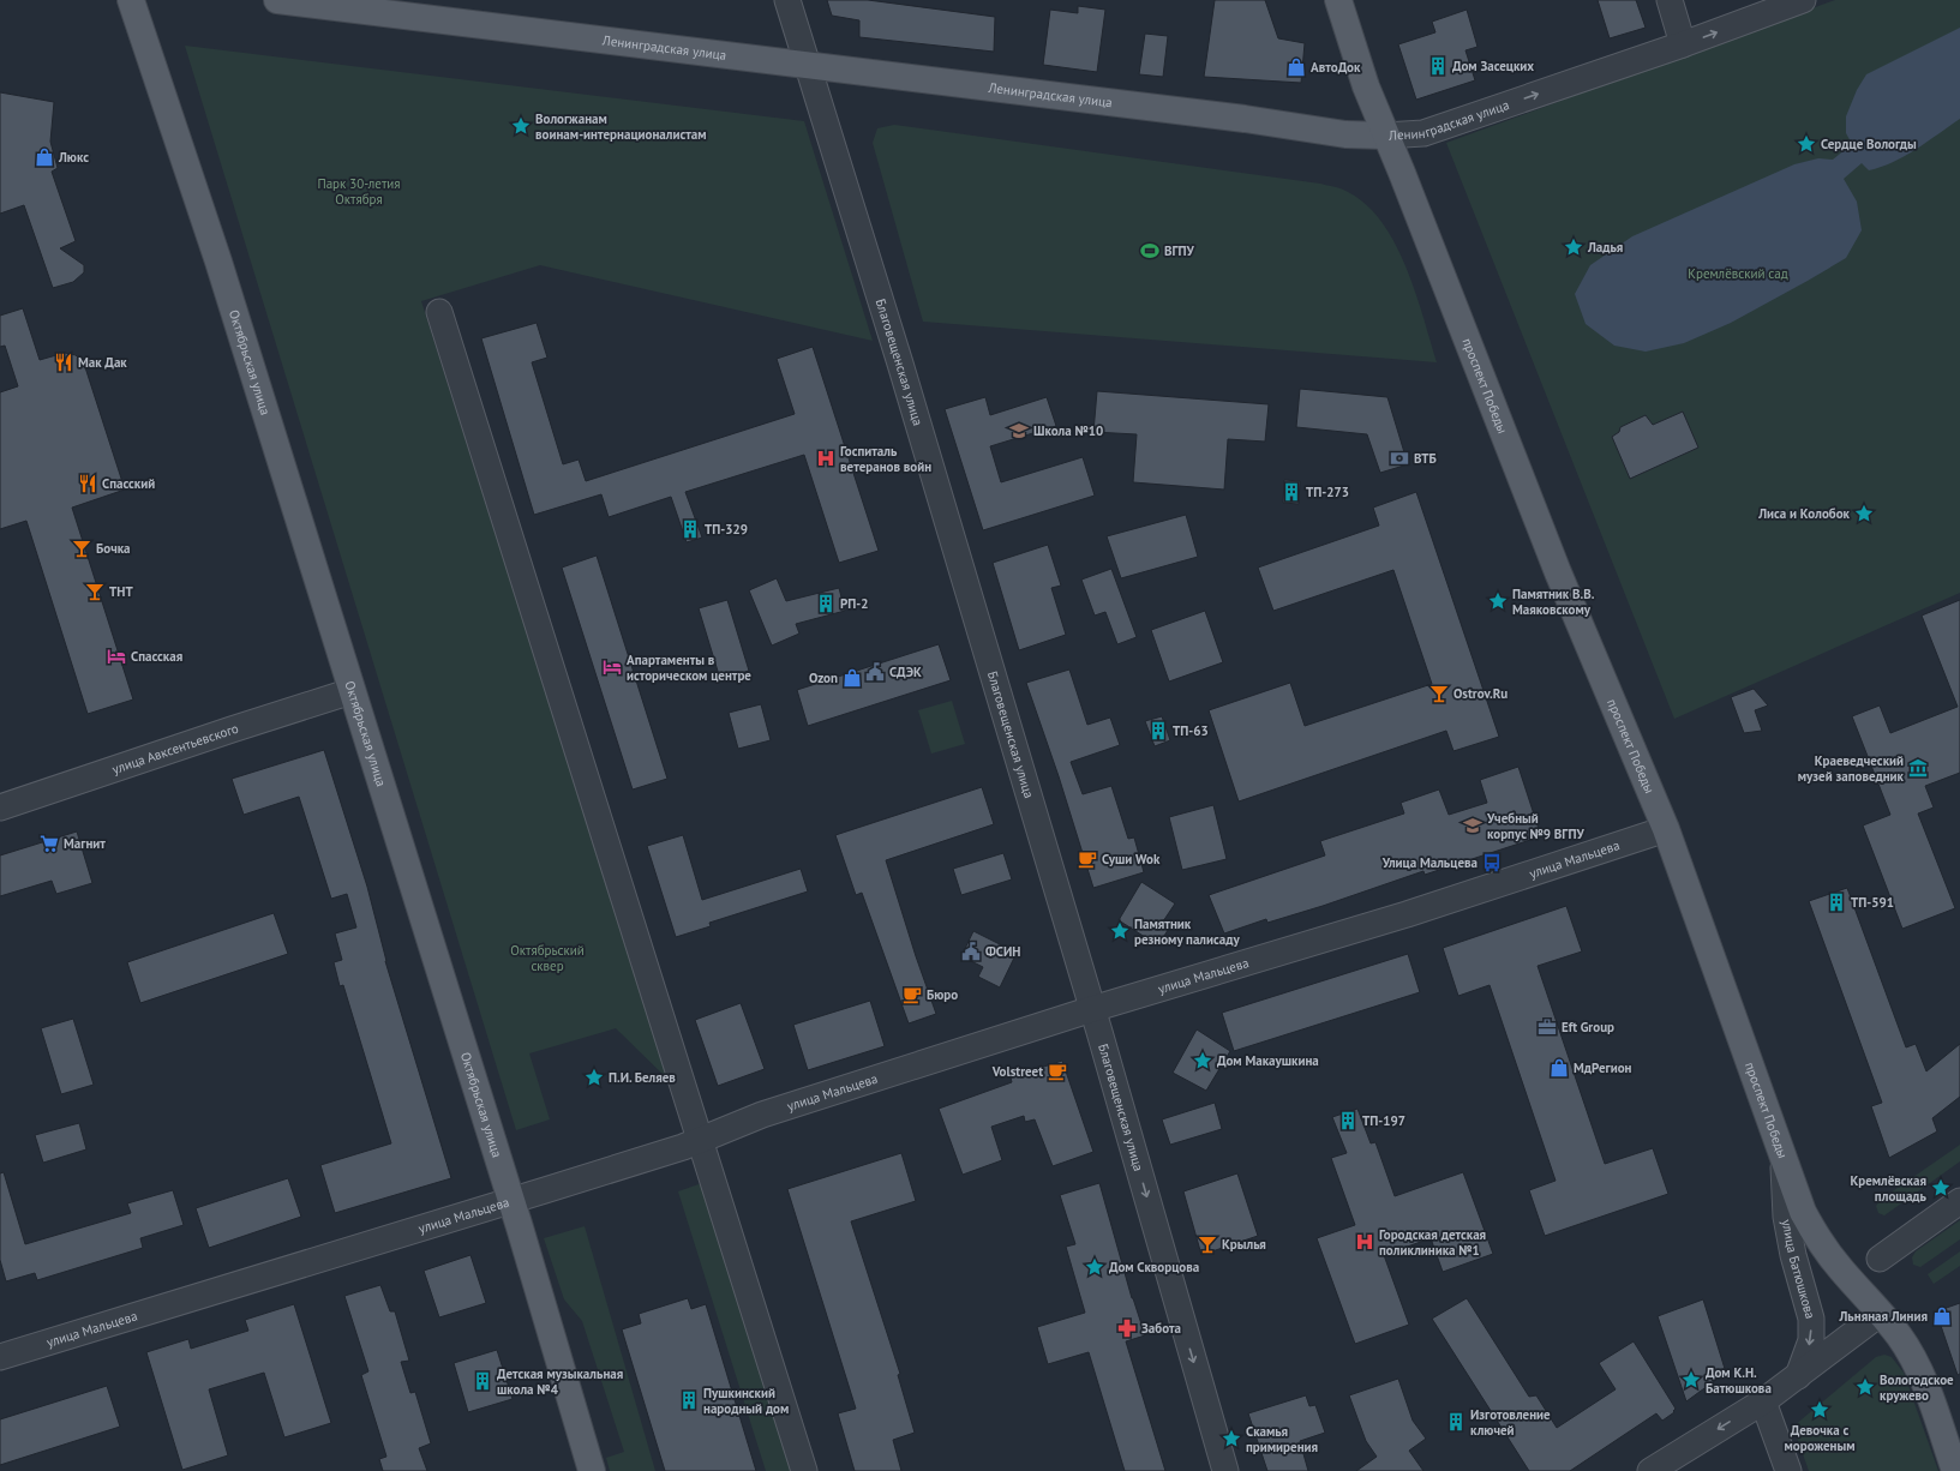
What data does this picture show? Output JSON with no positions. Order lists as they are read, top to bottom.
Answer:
{
  "streets": {
    "main road": ["Ленинградская улица", "Октябрьская улица", "проспект Победы"],
    "street": [
      "Благовещенская улица",
      "улица Авксентьевского",
      "улица Мальцева",
      "улица Батюшкова"
    ]
  },
  "crossings": [
    ["Ленинградская улица", "Благовещенская улица"],
    ["Ленинградская улица", "проспект Победы"],
    ["Благовещенская улица", "улица Мальцева"],
    ["Октябрьская улица", "улица Авксентьевского"],
    ["Октябрьская улица", "улица Мальцева"],
    ["проспект Победы", "улица Мальцева"],
    ["проспект Победы", "улица Батюшкова"]
  ],
  "one_way": ["улица Батюшкова"],
  "parks": ["Парк 30-летия Октября", "Кремлёвский сад", "Октябрьский сквер"],
  "places": {
    "building": [
      "Дом Засецких",
      "ТП-273",
      "ТП-329",
      "РП-2",
      "ТП-63",
      "ТП-591",
      "ТП-197",
      "Детская музыкальная школа №4",
      "Пушкинский народный дом",
      "Изготовление ключей"
    ],
    "shop": [
      "АвтоДок",
      "Люкс",
      "Ozon",
      "МдРегион",
      "Льняная Линия"
    ],
    "place": [
      "Вологжанам воинам-интернационалистам",
      "Сердце Вологды",
      "Ладья",
      "Лиса и Колобок",
      "Памятник В.В. Маяковскому",
      "Памятник резному палисаду",
      "Дом Макаушкина",
      "П.И. Беляев",
      "Кремлёвская площадь",
      "Дом Скворцова",
      "Дом К.Н. Батюшкова",
      "Вологодское кружево",
      "Девочка с мороженым",
      "Скамья примирения"
    ],
    "sports": ["ВГПУ"],
    "restaurant": ["Мак Дак", "Спасский"],
    "school or university": ["Школа №10", "Учебный корпус №9 ВГПУ"],
    "hospital": ["Госпиталь ветеранов войн", "Городская детская поликлиника №1"],
    "bank": ["ВТБ"],
    "bar": [
      "Бочка",
      "ТНТ",
      "Ostrov.Ru",
      "Крылья"
    ],
    "hotel": ["Спасская", "Апартаменты в историческом центре"],
    "public building": ["СДЭК", "ФСИН"],
    "museum": ["Краеведческий музей заповедник"],
    "supermarket": ["Магнит"],
    "cafe": ["Суши Wok", "Бюро", "Volstreet"],
    "bus stop": ["Улица Мальцева"],
    "office": ["Eft Group"],
    "pharmacy": ["Забота"]
  }
}
